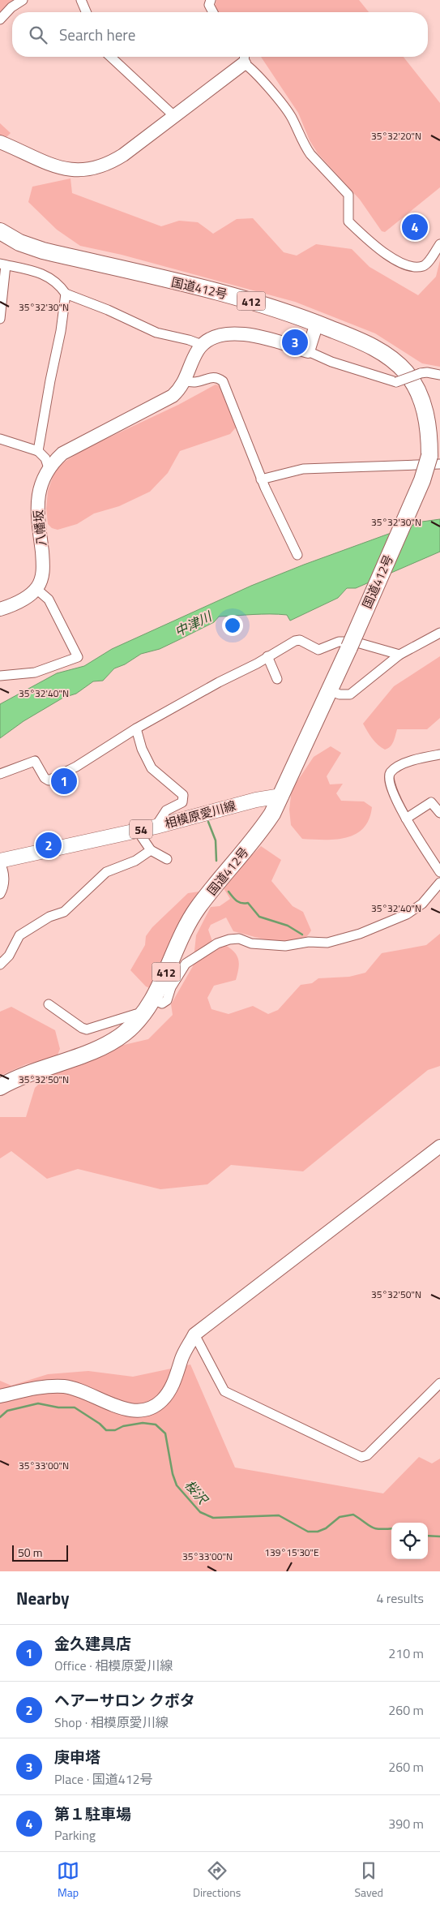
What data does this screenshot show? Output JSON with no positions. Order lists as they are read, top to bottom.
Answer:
{
  "streets": {
    "highway": ["国道412号", "412"],
    "main road": ["相模原愛川線", "54"],
    "street": ["八幡坂"]
  },
  "crossings": [
    ["国道412号", "相模原愛川線"]
  ],
  "water": ["中津川", "桜沢"],
  "scale_bar": "50 m",
  "page": {
    "search": "Search here",
    "pins": [
      "4",
      "3",
      "1",
      "2"
    ],
    "scale": "50 m",
    "heading": ["Nearby", "4 results"],
    "list": [
      {
        "mark": "1",
        "name": "金久建具店",
        "note": "Office · 相模原愛川線",
        "value": "210 m"
      },
      {
        "mark": "2",
        "name": "ヘアーサロン クボタ",
        "note": "Shop · 相模原愛川線",
        "value": "260 m"
      },
      {
        "mark": "3",
        "name": "庚申塔",
        "note": "Place · 国道412号",
        "value": "260 m"
      },
      {
        "mark": "4",
        "name": "第１駐車場",
        "note": "Parking",
        "value": "390 m"
      }
    ],
    "nav": ["Map", "Directions", "Saved"]
  },
  "coordinates": [
    "35°32'20\"N",
    "35°32'30\"N",
    "35°32'40\"N",
    "35°32'50\"N",
    "35°33'00\"N",
    "139°15'30\"E"
  ]
}
